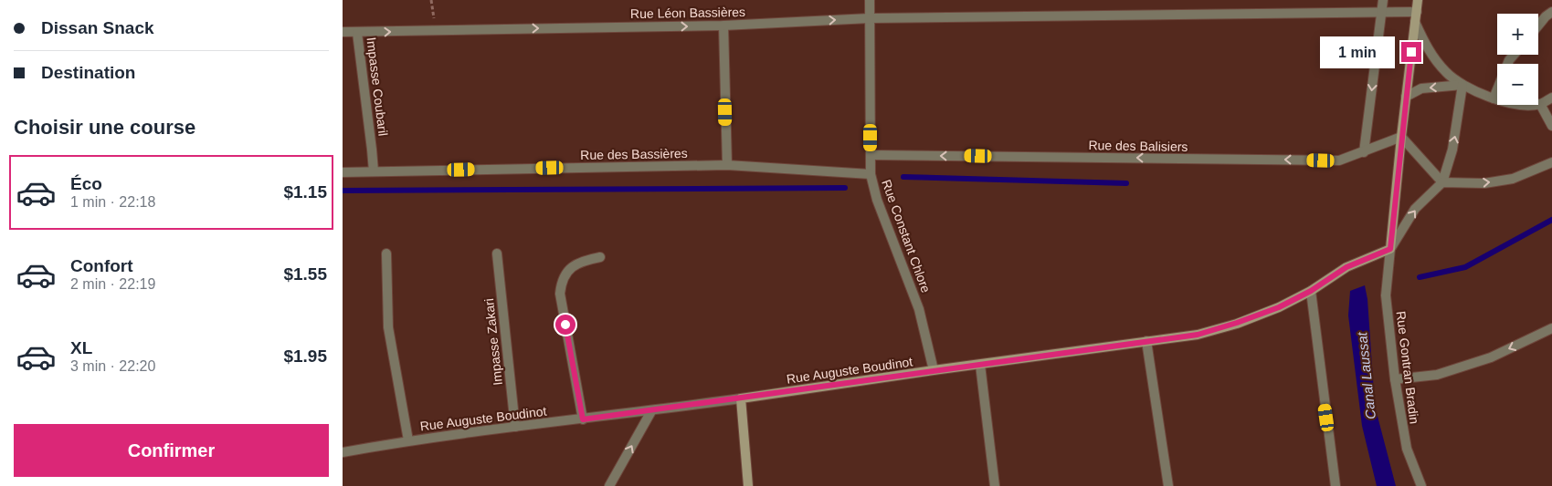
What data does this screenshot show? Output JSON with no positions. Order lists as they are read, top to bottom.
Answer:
{
  "streets": {
    "street": [
      "Rue Léon Bassières",
      "Impasse Coubaril",
      "Rue des Balisiers",
      "Rue des Bassières",
      "Rue Constant Chlore",
      "Impasse Zakari",
      "Rue Gontran Bradin",
      "Rue Auguste Boudinot"
    ]
  },
  "crossings": [
    ["Rue Léon Bassières", "Impasse Coubaril"],
    ["Rue Léon Bassières", "Rue Constant Chlore"],
    ["Impasse Coubaril", "Rue des Bassières"],
    ["Rue des Balisiers", "Rue Constant Chlore"],
    ["Rue des Bassières", "Rue Constant Chlore"],
    ["Rue Constant Chlore", "Rue Auguste Boudinot"],
    ["Impasse Zakari", "Rue Auguste Boudinot"],
    ["Rue Gontran Bradin", "Rue Auguste Boudinot"]
  ],
  "one_way": ["Rue Léon Bassières", "Rue des Balisiers"],
  "water": ["Canal Laussat"],
  "page": {
    "banner": ["Dissan Snack", "Destination"],
    "map_buttons": ["+", "−"],
    "bubble": "1 min",
    "heading": "Choisir une course",
    "list": [
      {
        "name": "Éco",
        "note": "1 min · 22:18",
        "value": "$1.15"
      },
      {
        "name": "Confort",
        "note": "2 min · 22:19",
        "value": "$1.55"
      },
      {
        "name": "XL",
        "note": "3 min · 22:20",
        "value": "$1.95"
      }
    ],
    "buttons": "Confirmer"
  }
}
